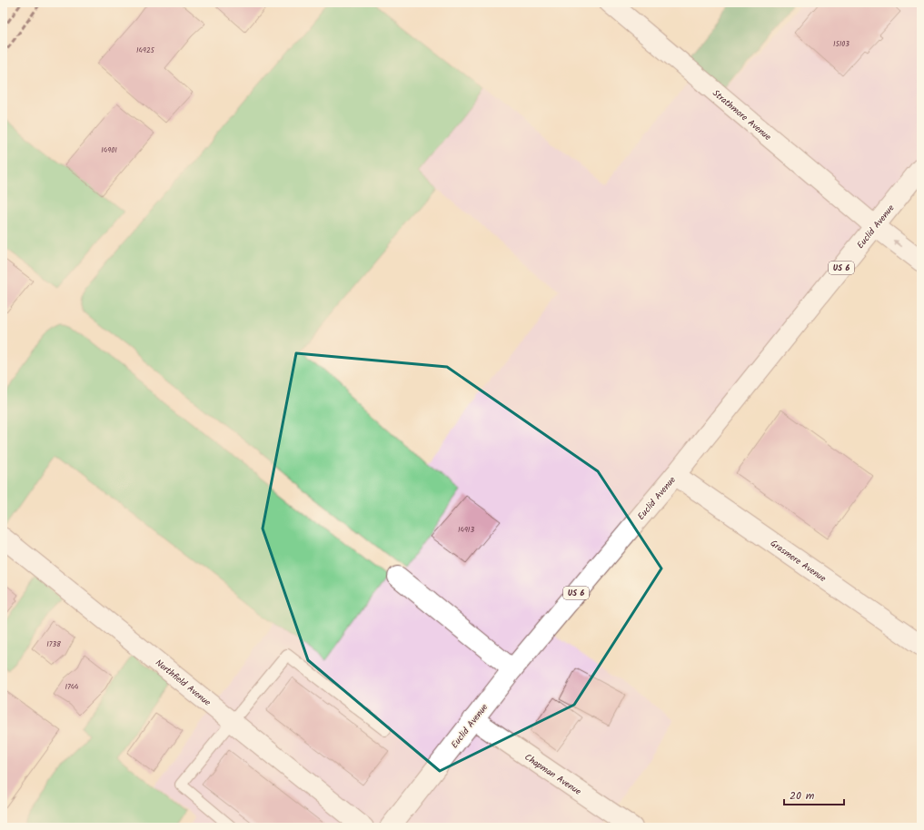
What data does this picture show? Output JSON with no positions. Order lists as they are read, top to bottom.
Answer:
{
  "streets": {
    "street": [
      "Strathmore Avenue",
      "Euclid Avenue",
      "US 6",
      "Grasmere Avenue",
      "Northfield Avenue",
      "Chapman Avenue"
    ]
  },
  "crossings": [
    ["Strathmore Avenue", "Euclid Avenue"],
    ["Euclid Avenue", "Grasmere Avenue"],
    ["Euclid Avenue", "Chapman Avenue"]
  ],
  "house_numbers": [
    "15103",
    "14925",
    "14901",
    "14913",
    "1738",
    "1744"
  ],
  "scale_bar": "20 m"
}
